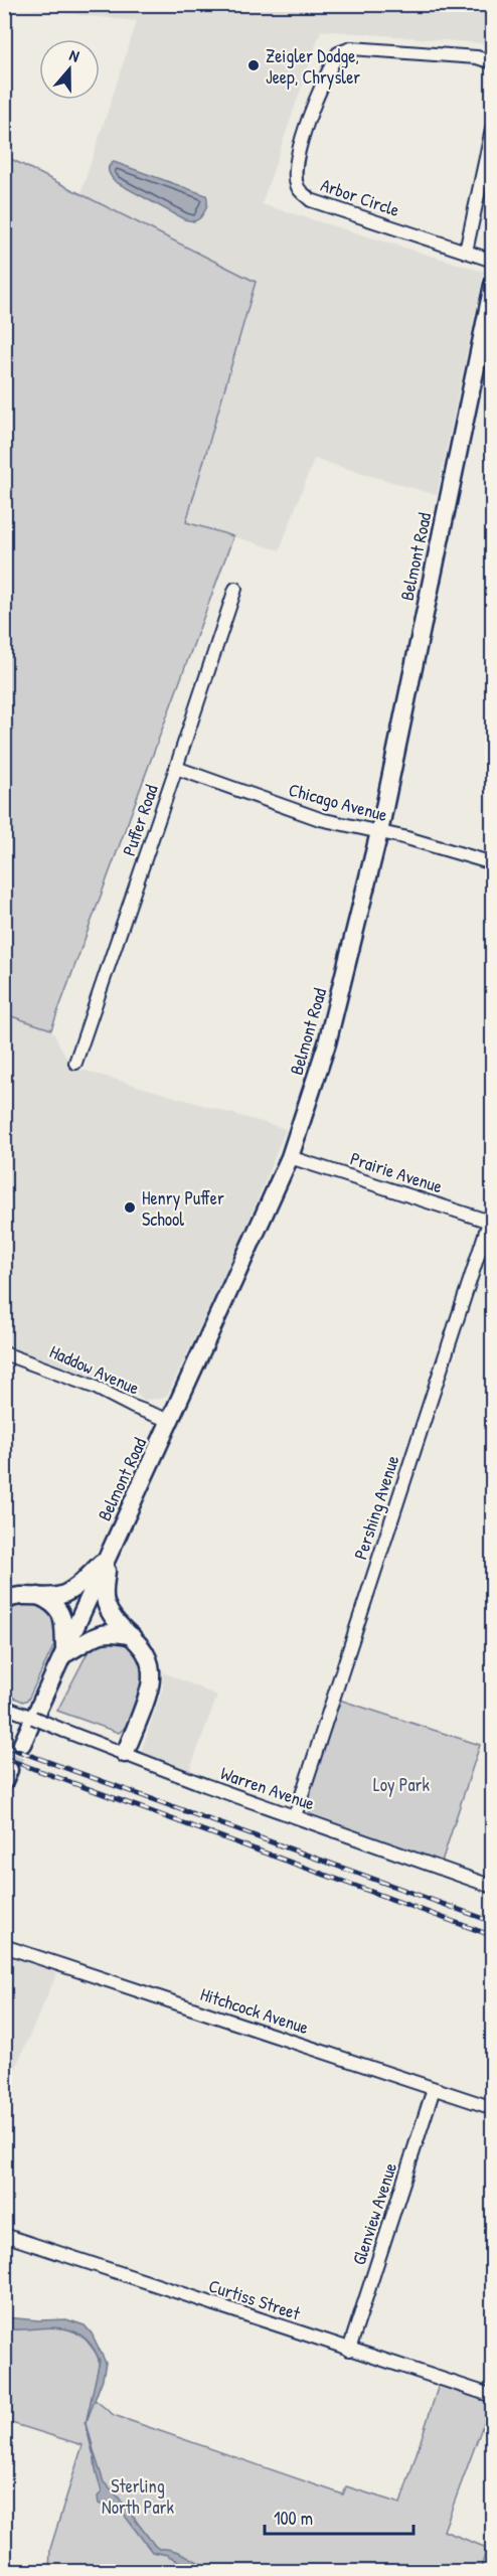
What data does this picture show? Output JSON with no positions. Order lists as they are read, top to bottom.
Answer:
{
  "streets": {
    "main road": ["Belmont Road"],
    "street": [
      "Arbor Circle",
      "Chicago Avenue",
      "Puffer Road",
      "Prairie Avenue",
      "Haddow Avenue",
      "Pershing Avenue",
      "Warren Avenue",
      "Hitchcock Avenue",
      "Glenview Avenue",
      "Curtiss Street"
    ]
  },
  "crossings": [
    ["Belmont Road", "Chicago Avenue"],
    ["Belmont Road", "Prairie Avenue"],
    ["Belmont Road", "Haddow Avenue"],
    ["Chicago Avenue", "Puffer Road"],
    ["Prairie Avenue", "Pershing Avenue"],
    ["Pershing Avenue", "Warren Avenue"],
    ["Hitchcock Avenue", "Glenview Avenue"],
    ["Glenview Avenue", "Curtiss Street"]
  ],
  "parks": ["Loy Park", "Sterling North Park"],
  "places": ["Zeigler Dodge, Jeep, Chrysler", "Henry Puffer School"],
  "scale_bar": "100 m",
  "north": "top"
}
